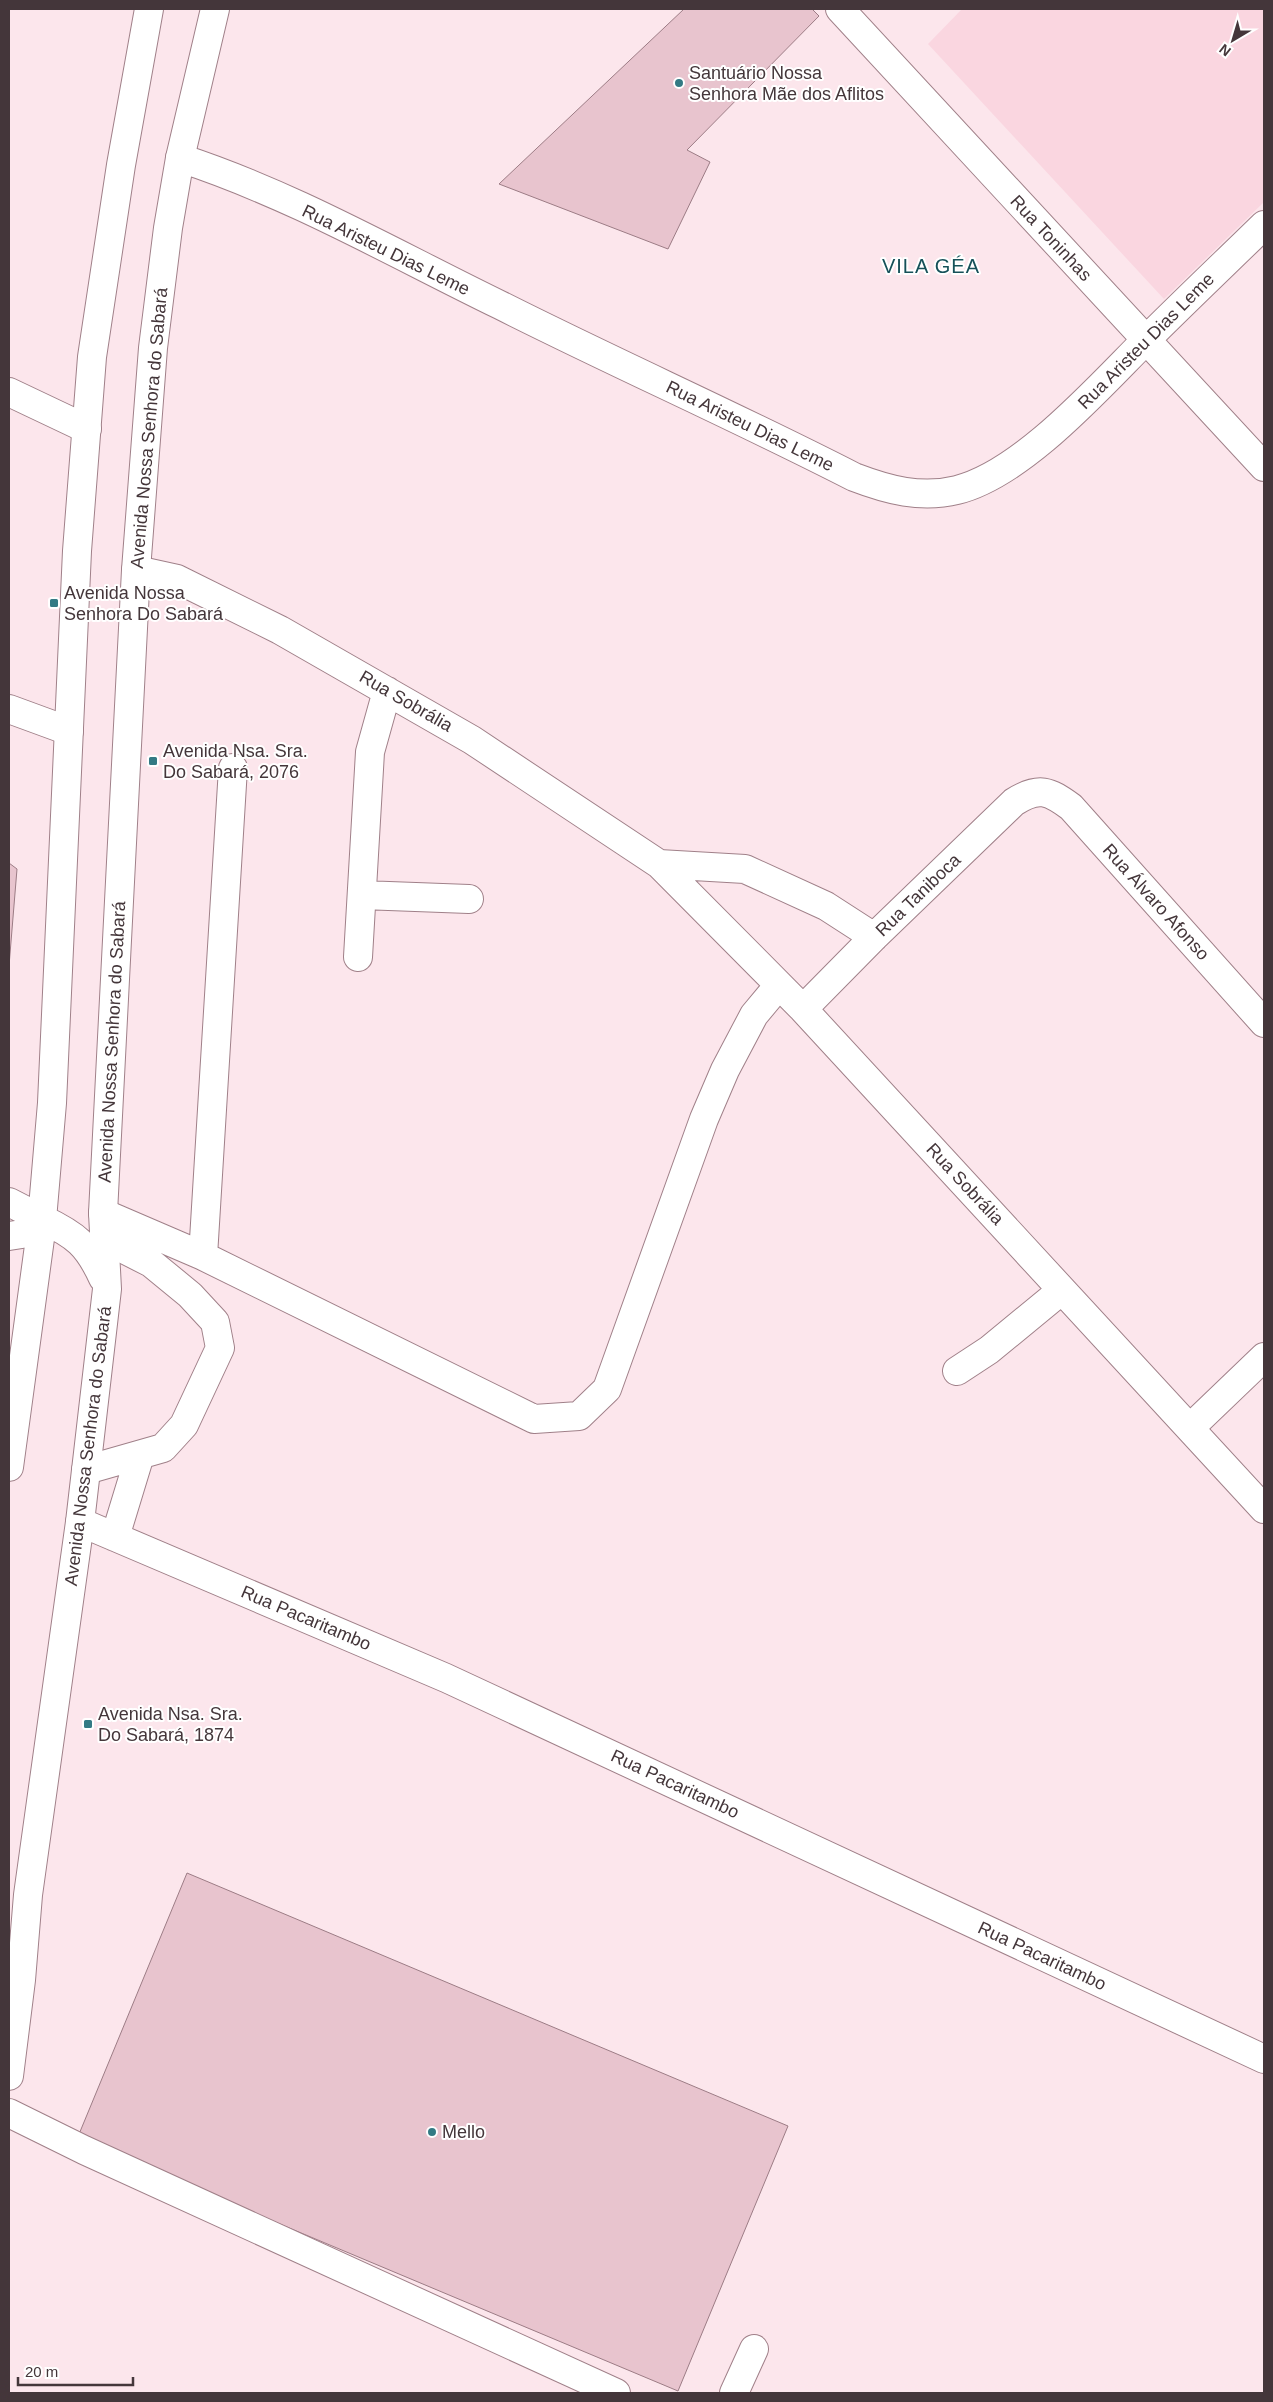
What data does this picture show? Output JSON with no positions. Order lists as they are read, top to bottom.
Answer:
{
  "streets": {
    "street": [
      "Rua Toninhas",
      "Rua Aristeu Dias Leme",
      "Avenida Nossa Senhora do Sabará",
      "Rua Sobrália",
      "Rua Taniboca",
      "Rua Álvaro Afonso",
      "Rua Pacaritambo"
    ]
  },
  "crossings": [
    ["Rua Toninhas", "Rua Aristeu Dias Leme"],
    ["Rua Aristeu Dias Leme", "Avenida Nossa Senhora do Sabará"],
    ["Avenida Nossa Senhora do Sabará", "Rua Sobrália"],
    ["Avenida Nossa Senhora do Sabará", "Rua Pacaritambo"],
    ["Rua Sobrália", "Rua Taniboca"],
    ["Rua Taniboca", "Rua Álvaro Afonso"]
  ],
  "districts": ["VILA GÉA"],
  "places": {
    "other": ["Santuário Nossa Senhora Mãe dos Aflitos", "Mello"],
    "transit": ["Avenida Nossa Senhora Do Sabará", "Avenida Nsa. Sra. Do Sabará, 2076", "Avenida Nsa. Sra. Do Sabará, 1874"]
  },
  "scale_bar": "20 m",
  "north": "bottom left"
}
